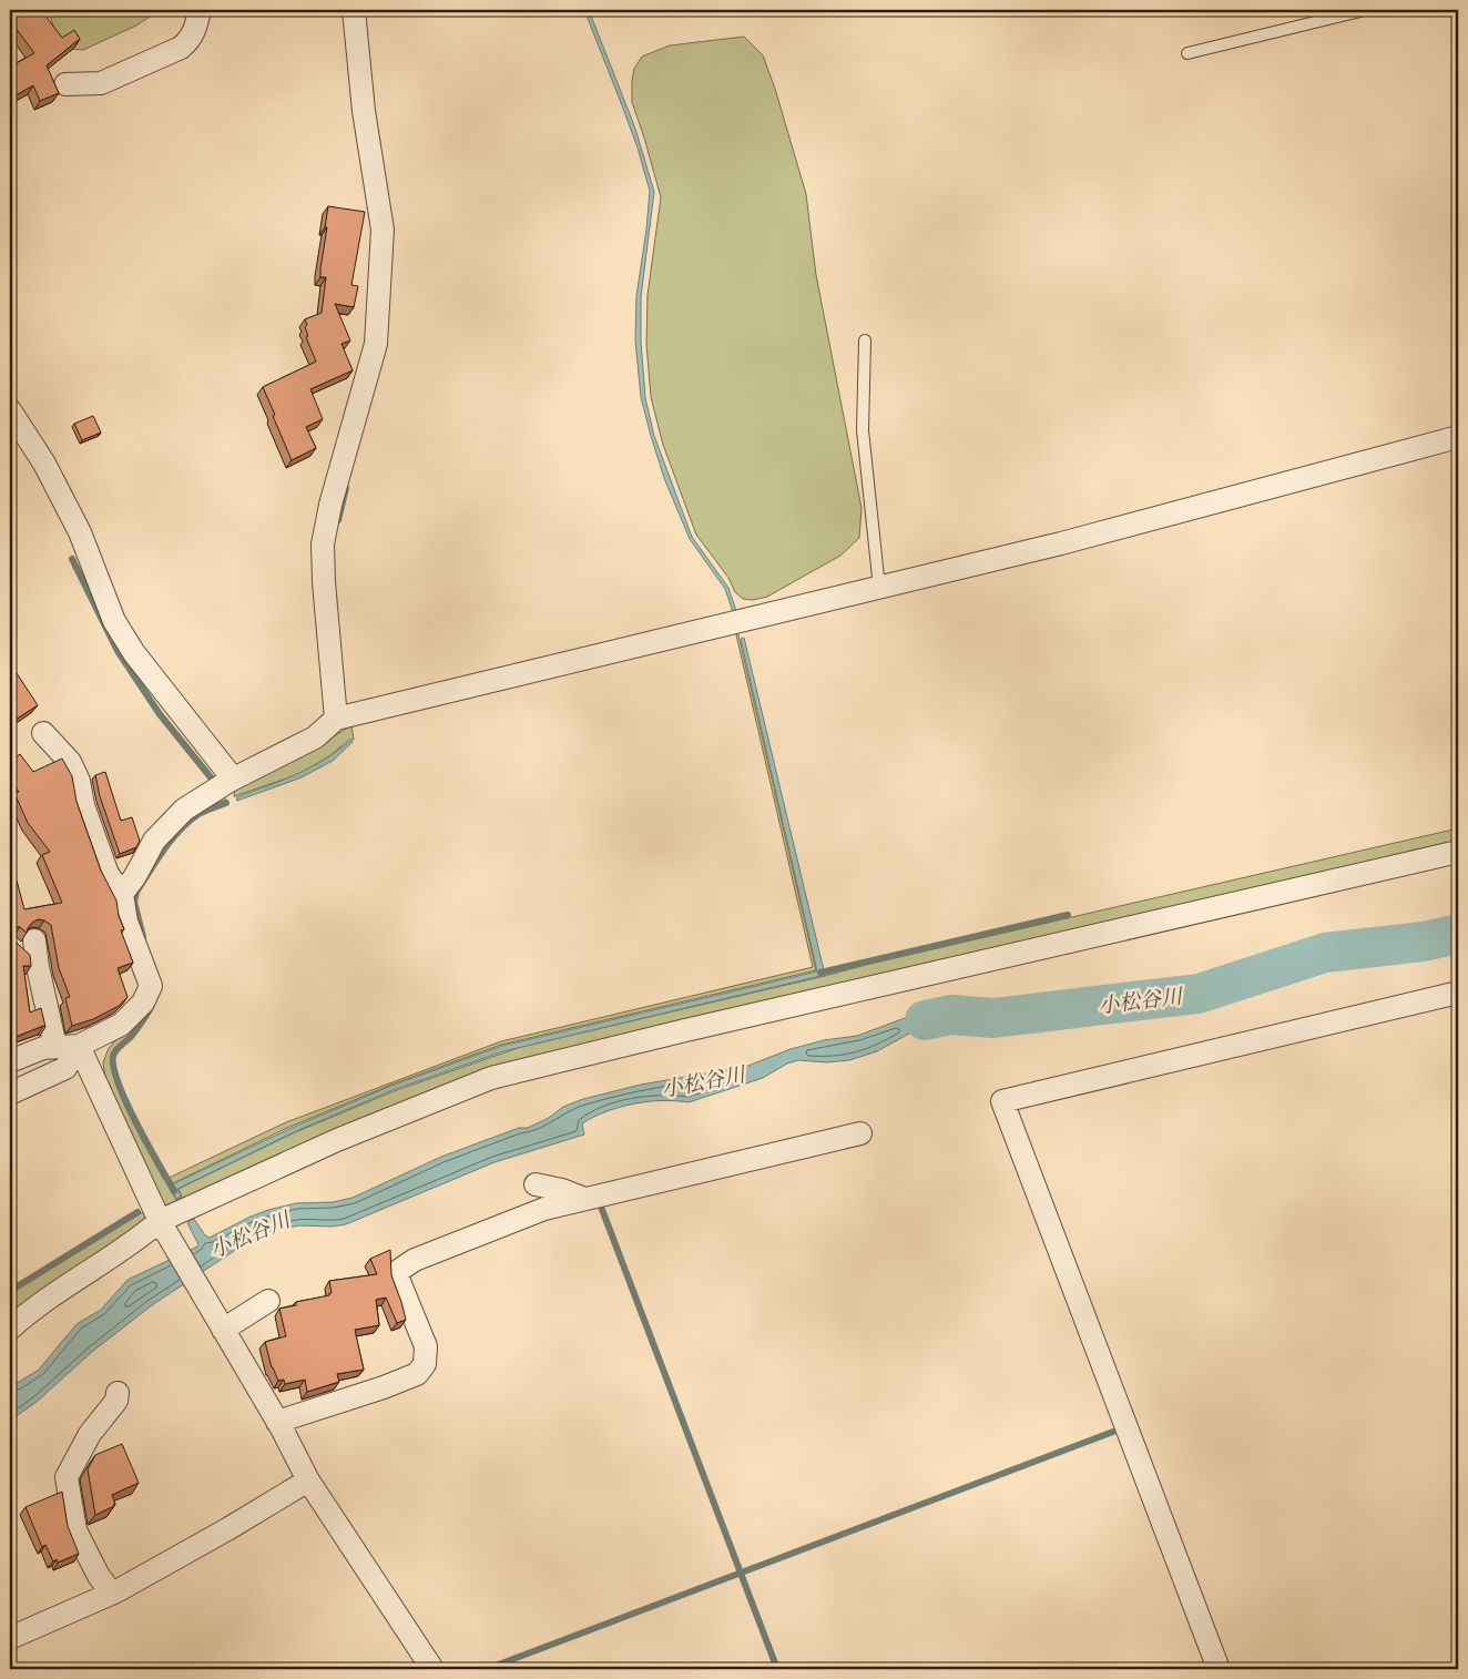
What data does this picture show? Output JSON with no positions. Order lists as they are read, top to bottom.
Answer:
{
  "water": ["小松谷川"]
}
